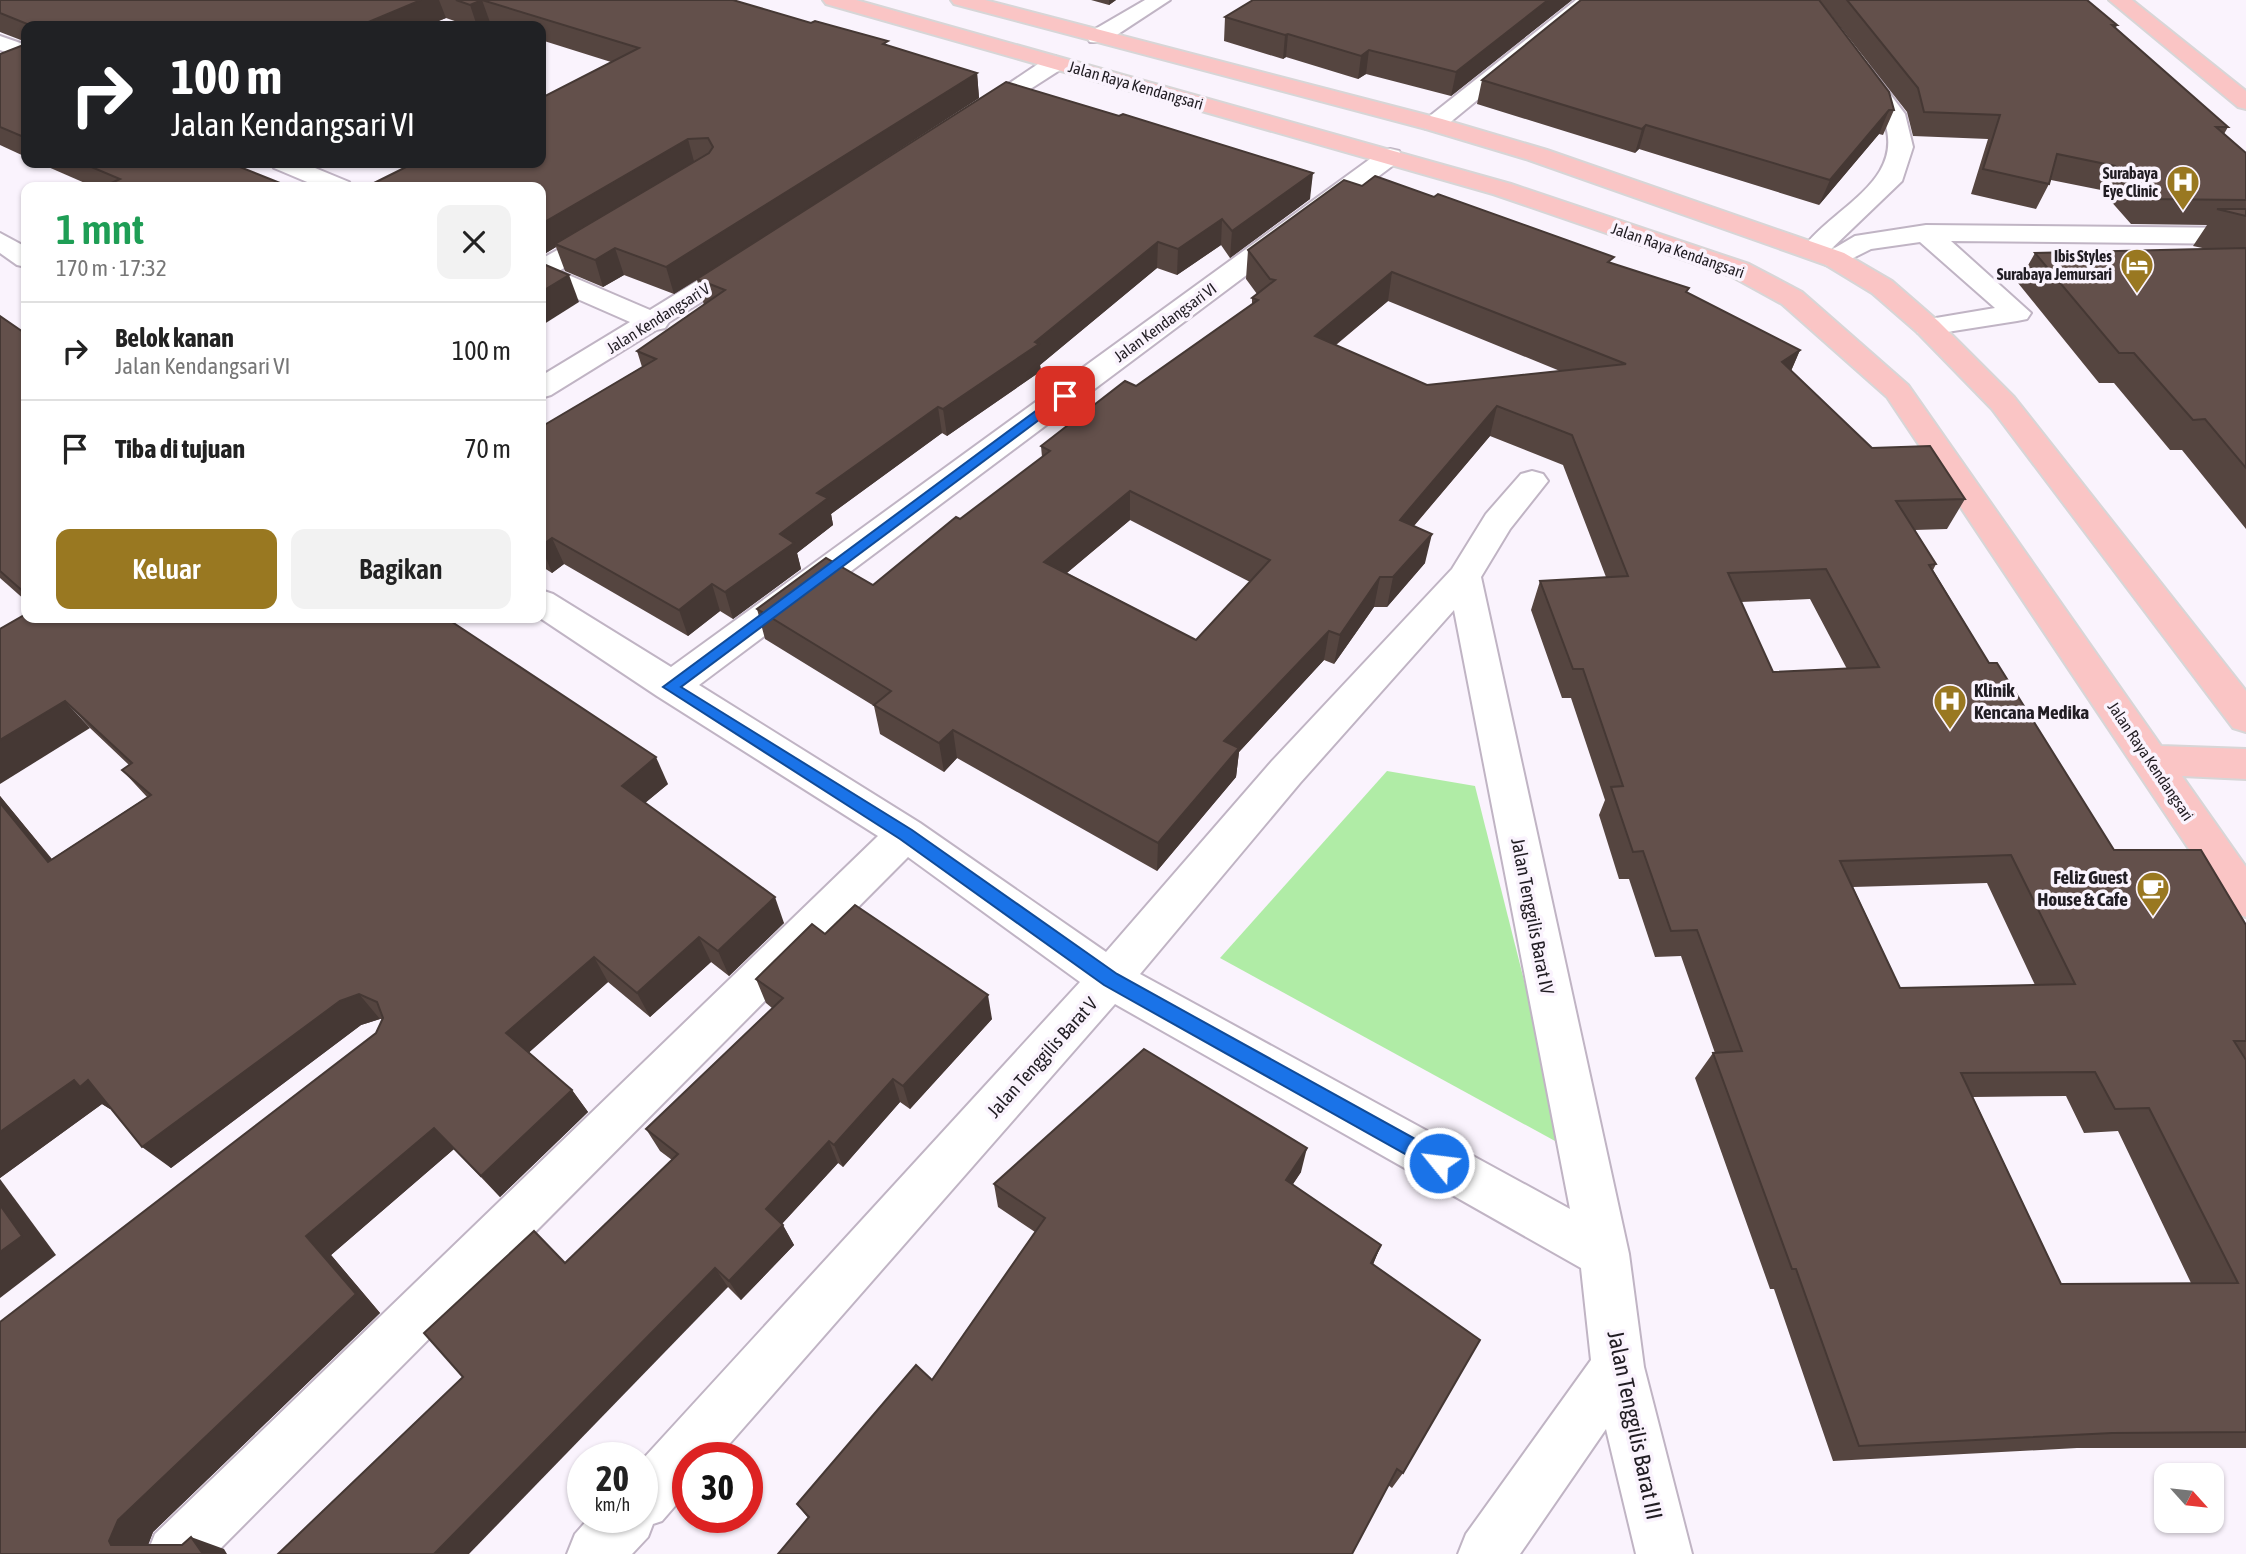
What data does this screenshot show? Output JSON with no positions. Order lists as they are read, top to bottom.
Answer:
{
  "streets": {
    "main road": ["Jalan Raya Kendangsari"],
    "street": [
      "Jalan Kendangsari V",
      "Jalan Kendangsari VI",
      "Jalan Tenggilis Barat IV",
      "Jalan Tenggilis Barat V",
      "Jalan Tenggilis Barat III"
    ]
  },
  "crossings": [
    ["Jalan Raya Kendangsari", "Jalan Kendangsari VI"],
    ["Jalan Tenggilis Barat IV", "Jalan Tenggilis Barat V"],
    ["Jalan Tenggilis Barat IV", "Jalan Tenggilis Barat III"]
  ],
  "places": {
    "hospital": ["Surabaya Eye Clinic", "Klinik Kencana Medika"],
    "hotel": ["Ibis Styles Surabaya Jemursari"],
    "cafe": ["Feliz Guest House & Cafe"]
  },
  "north": "bottom right",
  "page": {
    "turn": ["100 m", "Jalan Kendangsari VI"],
    "heading": ["1 mnt", "170 m · 17:32"],
    "list": [
      {
        "name": "Belok kanan",
        "note": "Jalan Kendangsari VI",
        "value": "100 m"
      },
      {
        "name": "Tiba di tujuan",
        "value": "70 m"
      }
    ],
    "buttons": ["Keluar", "Bagikan"],
    "speed": "20 km/h",
    "limit": "30"
  }
}
